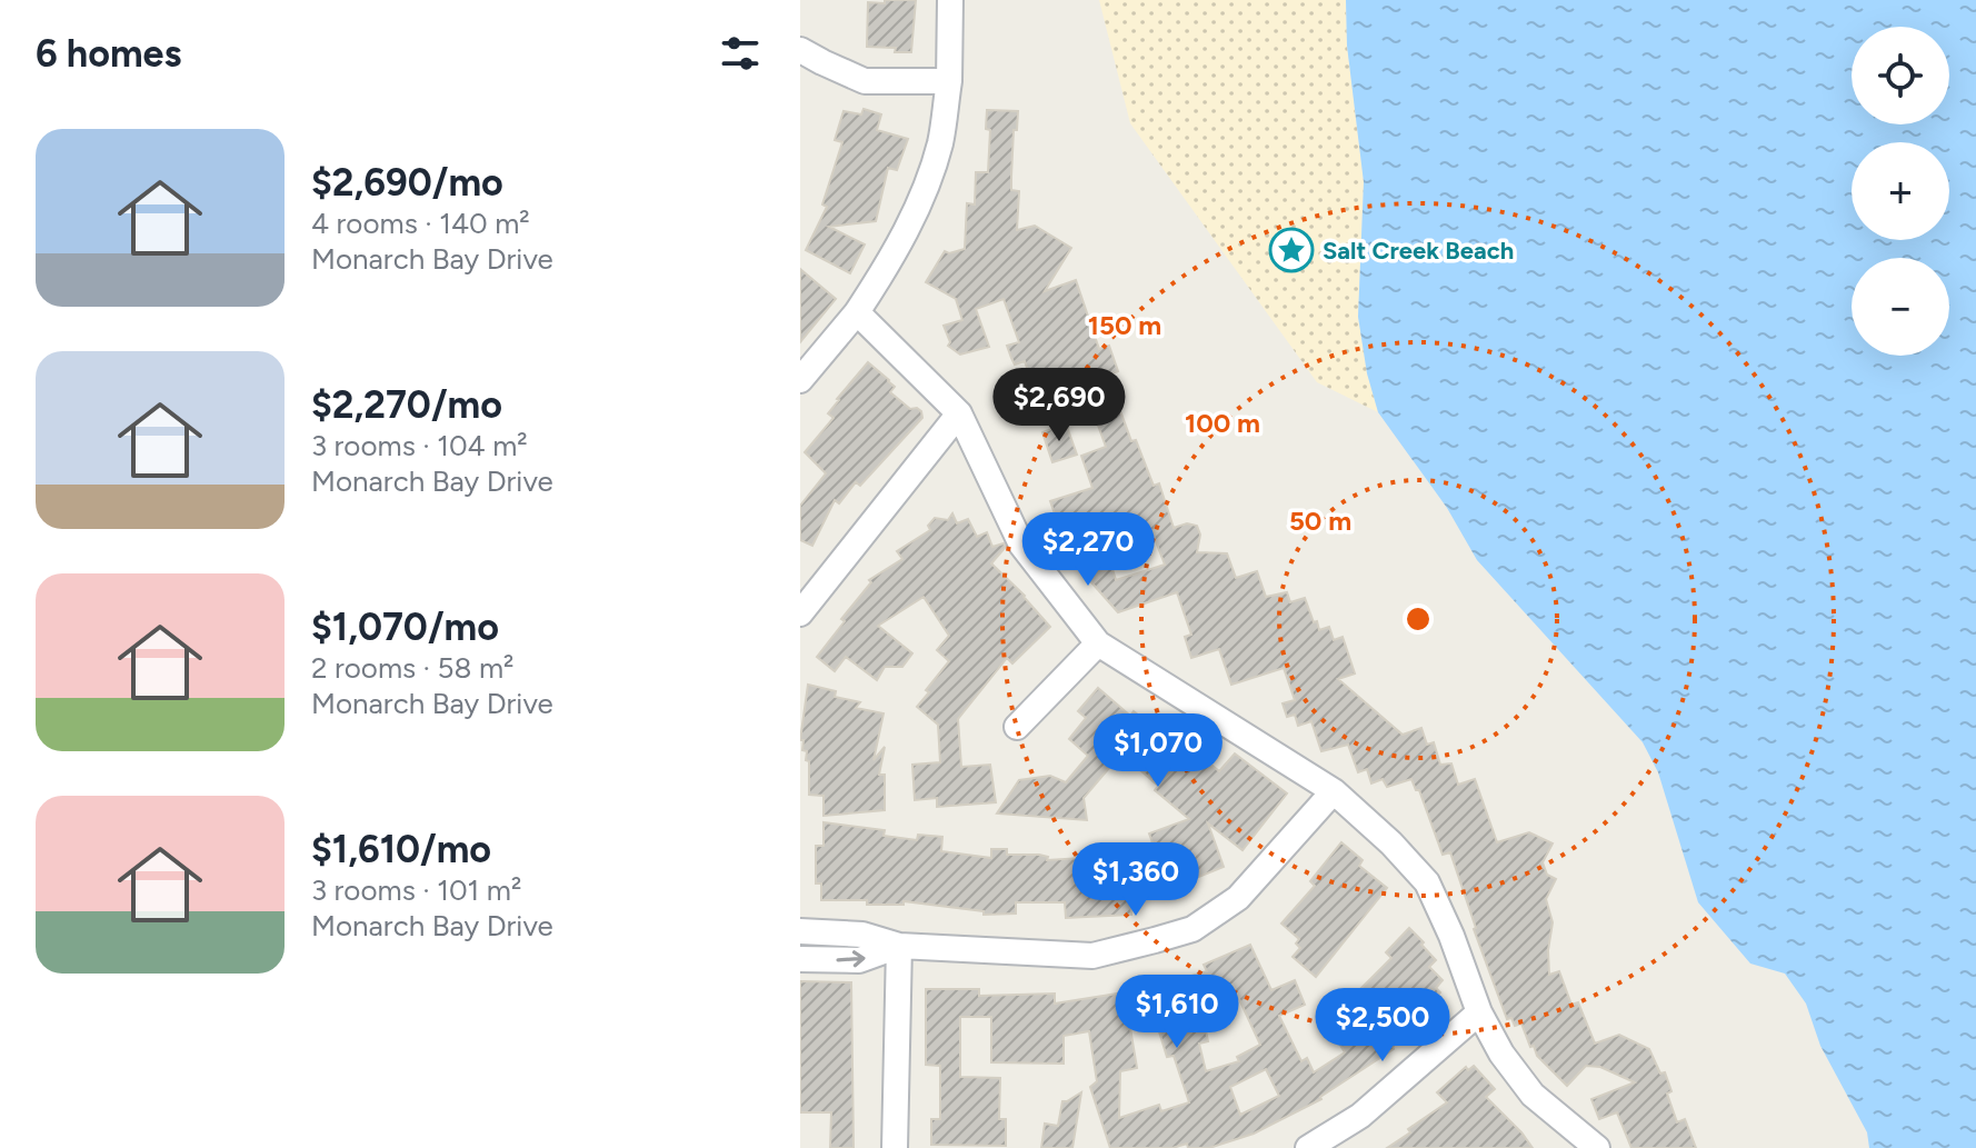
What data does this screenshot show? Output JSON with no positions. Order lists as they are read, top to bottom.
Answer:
{
  "places": {
    "place": ["Salt Creek Beach"]
  },
  "page": {
    "heading": "6 homes",
    "map_buttons": ["+", "−"],
    "list": [
      {
        "name": "$2,690/mo",
        "note": "4 rooms · 140 m² · Monarch Bay Drive"
      },
      {
        "name": "$2,270/mo",
        "note": "3 rooms · 104 m² · Monarch Bay Drive"
      },
      {
        "name": "$1,070/mo",
        "note": "2 rooms · 58 m² · Monarch Bay Drive"
      },
      {
        "name": "$1,610/mo",
        "note": "3 rooms · 101 m² · Monarch Bay Drive"
      }
    ],
    "price": [
      "$2,690",
      "$2,270",
      "$1,070",
      "$1,360",
      "$1,610",
      "$2,500"
    ]
  },
  "rings": ["150 m", "100 m", "50 m"]
}
